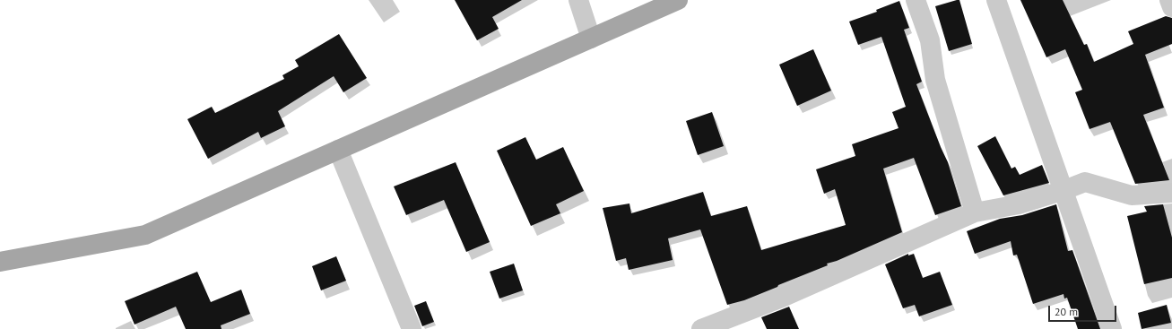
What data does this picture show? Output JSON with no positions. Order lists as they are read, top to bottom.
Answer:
{
  "scale_bar": "20 m"
}
